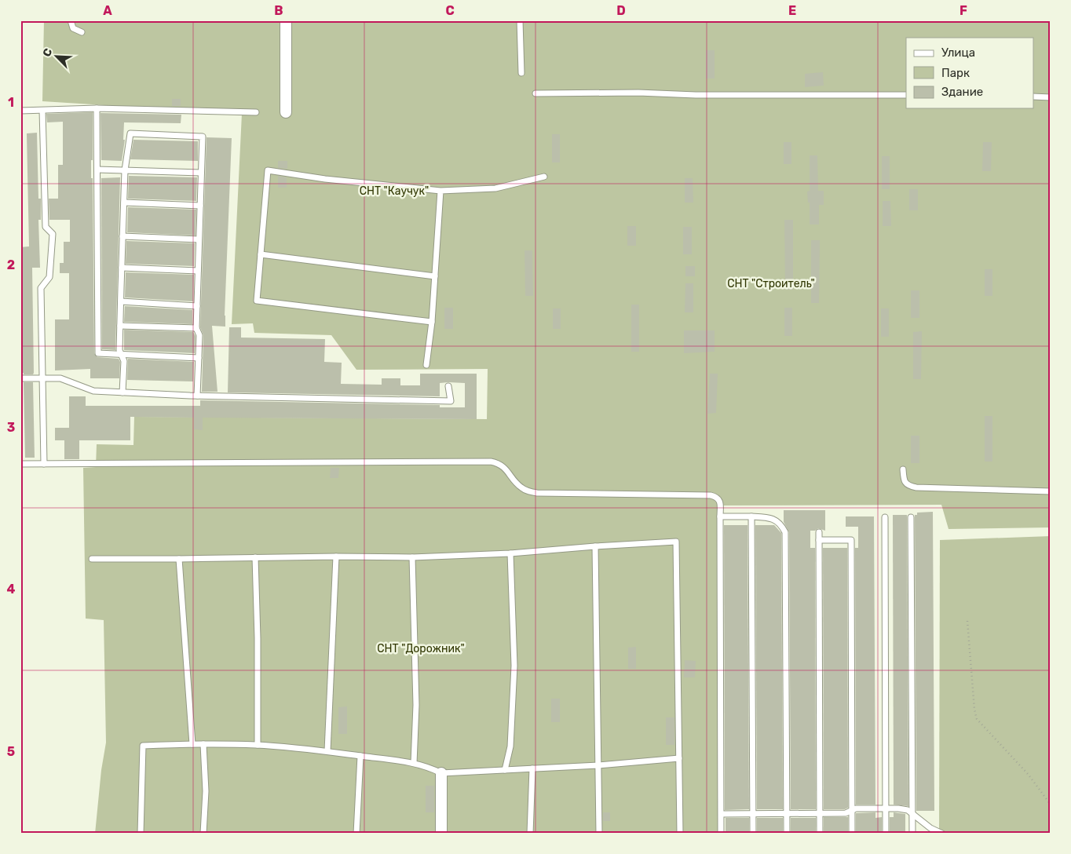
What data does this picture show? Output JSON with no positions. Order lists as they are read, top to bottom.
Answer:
{
  "parks": ["СНТ \"Каучук\"", "СНТ \"Строитель\"", "СНТ \"Дорожник\""],
  "legend": ["Улица", "Парк", "Здание"],
  "north": "top left",
  "grid": {
    "columns": [
      "A",
      "B",
      "C",
      "D",
      "E",
      "F"
    ],
    "rows": [
      "1",
      "2",
      "3",
      "4",
      "5"
    ]
  }
}
